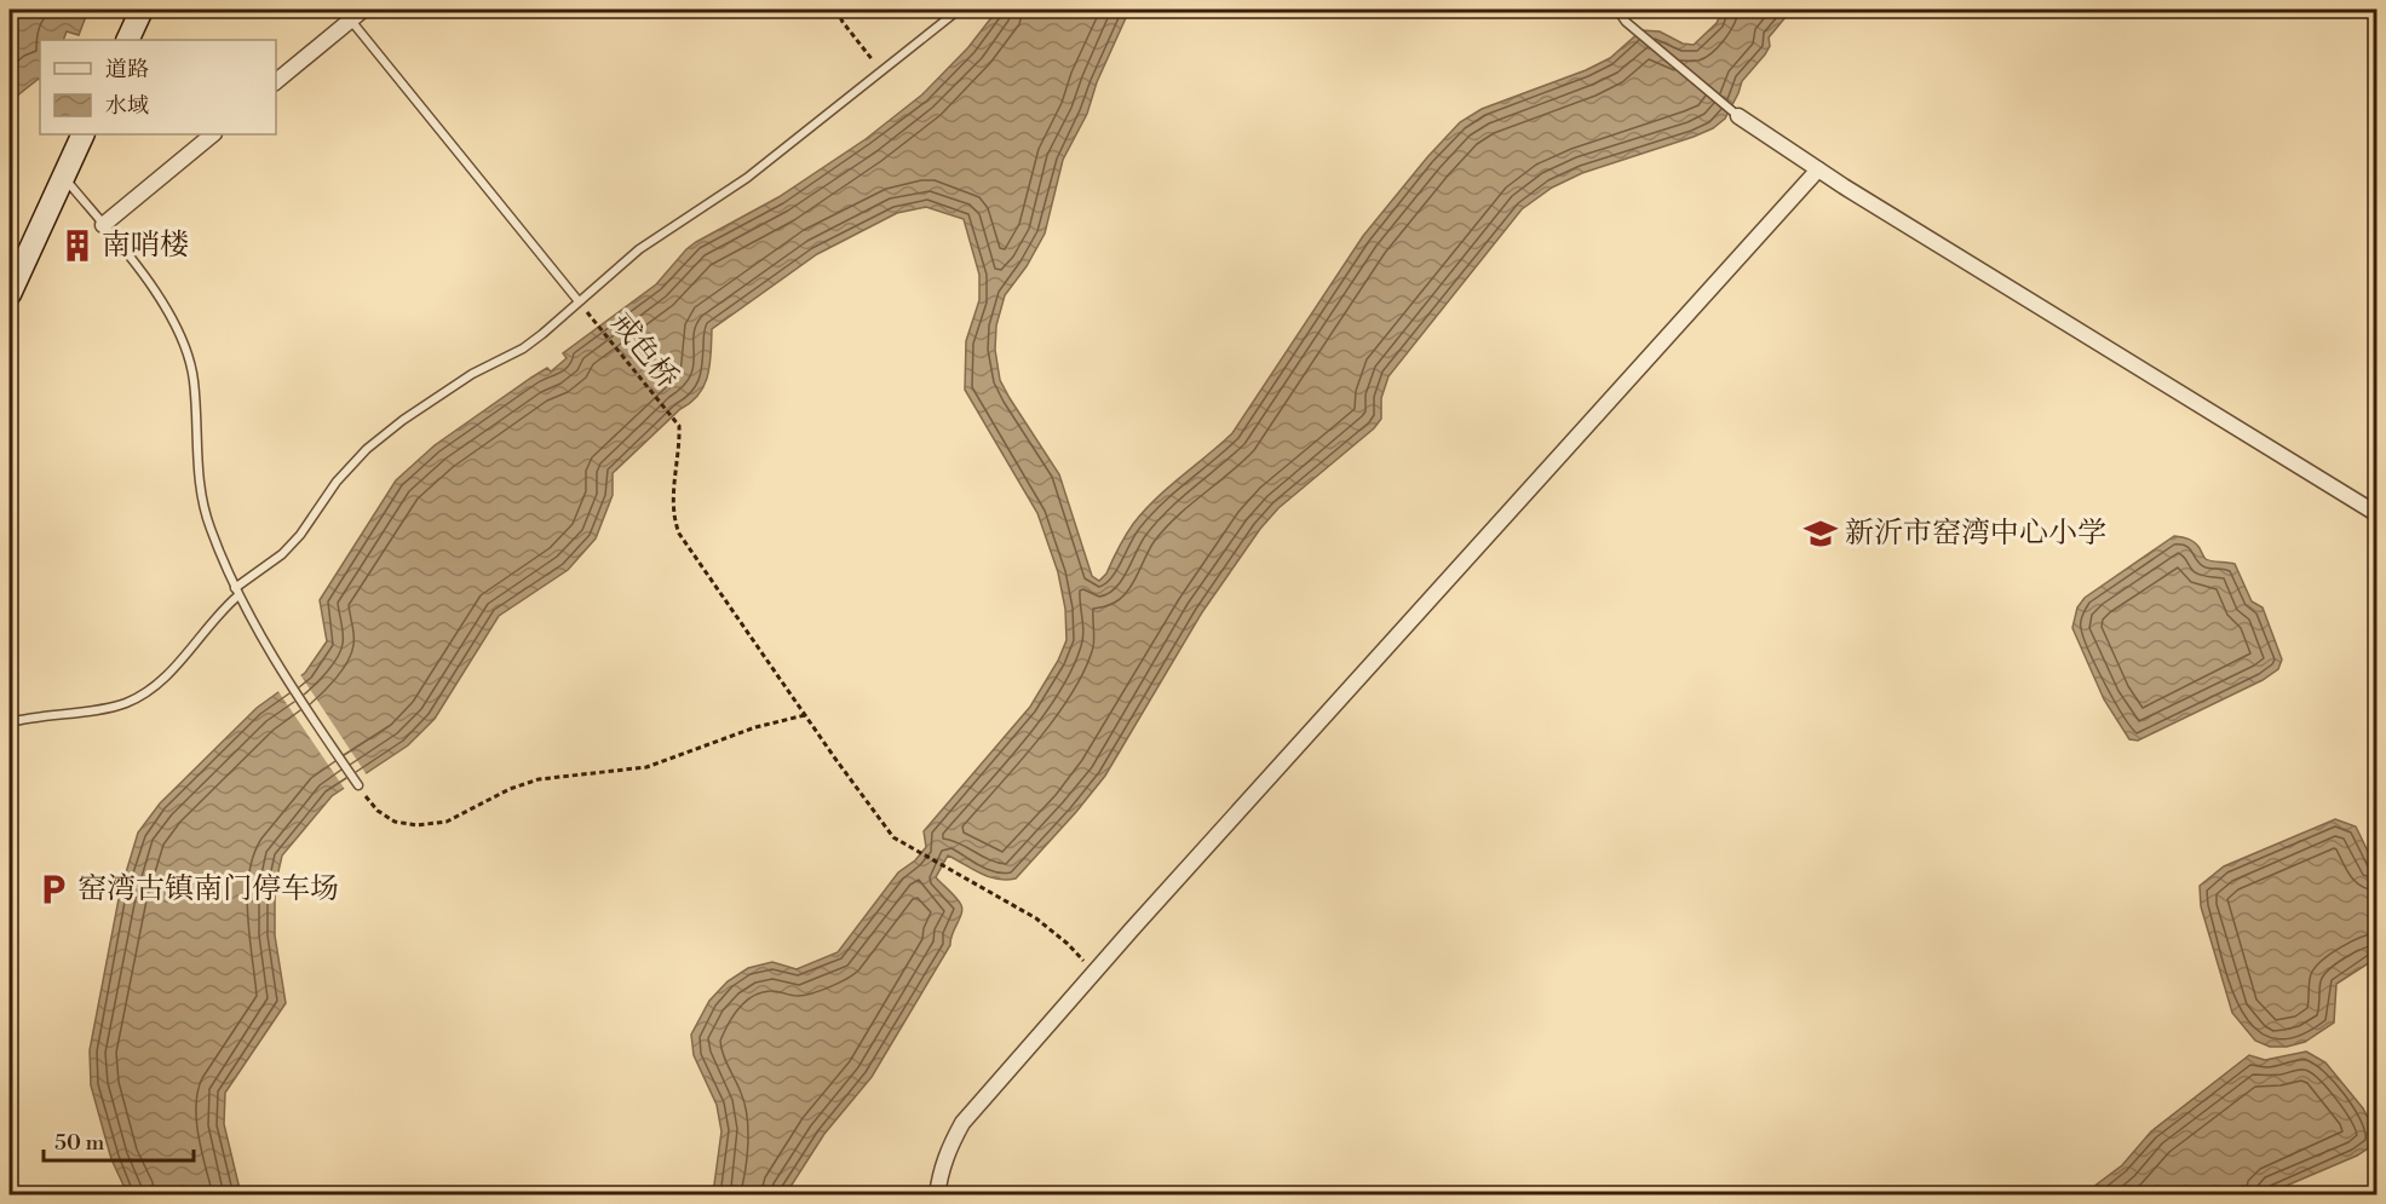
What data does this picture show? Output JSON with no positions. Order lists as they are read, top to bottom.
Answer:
{
  "streets": {
    "path": ["戒色桥"]
  },
  "places": {
    "building": ["南哨楼"],
    "school or university": ["新沂市窑湾中心小学"],
    "parking": ["窑湾古镇南门停车场"]
  },
  "legend": ["道路", "水域"],
  "scale_bar": "50 m"
}
